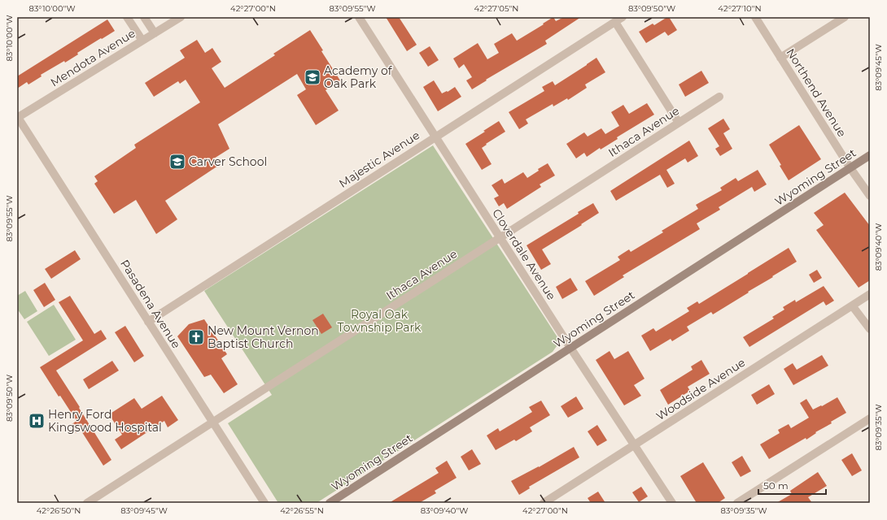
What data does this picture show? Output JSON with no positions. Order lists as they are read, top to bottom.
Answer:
{
  "streets": {
    "street": [
      "Mendota Avenue",
      "Northend Avenue",
      "Ithaca Avenue",
      "Majestic Avenue",
      "Wyoming Street",
      "Cloverdale Avenue",
      "Pasadena Avenue",
      "Woodside Avenue"
    ]
  },
  "crossings": [
    ["Mendota Avenue", "Pasadena Avenue"],
    ["Northend Avenue", "Wyoming Street"],
    ["Ithaca Avenue", "Cloverdale Avenue"],
    ["Ithaca Avenue", "Pasadena Avenue"],
    ["Majestic Avenue", "Cloverdale Avenue"],
    ["Majestic Avenue", "Pasadena Avenue"],
    ["Wyoming Street", "Cloverdale Avenue"],
    ["Cloverdale Avenue", "Woodside Avenue"]
  ],
  "parks": ["Royal Oak Township Park"],
  "places": {
    "school or university": ["Academy of Oak Park", "Carver School"],
    "church": ["New Mount Vernon Baptist Church"],
    "hospital": ["Henry Ford Kingswood Hospital"]
  },
  "scale_bar": "50 m",
  "coordinates": [
    "83°10'00\"W",
    "42°27'00\"N",
    "83°09'55\"W",
    "42°27'05\"N",
    "83°09'50\"W",
    "42°27'10\"N",
    "83°09'45\"W",
    "83°09'40\"W",
    "83°09'35\"W",
    "42°26'50\"N",
    "42°26'55\"N"
  ]
}
